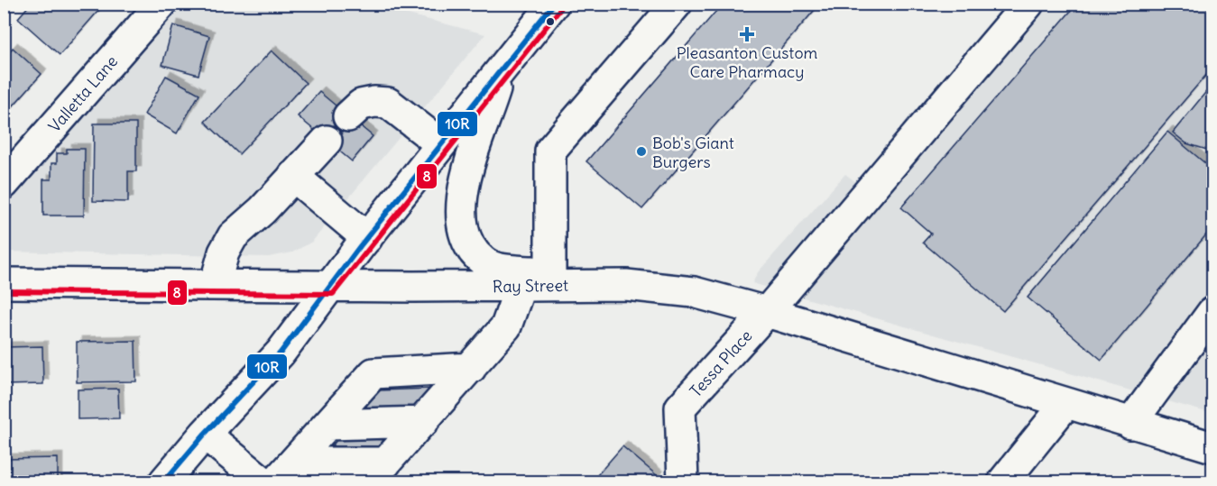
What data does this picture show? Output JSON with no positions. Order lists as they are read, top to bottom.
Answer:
{
  "streets": {
    "street": ["Valletta Lane", "Ray Street", "Tessa Place"]
  },
  "crossings": [
    ["Ray Street", "Tessa Place"]
  ],
  "places": {
    "health": ["Pleasanton Custom Care Pharmacy"],
    "other": ["Bob's Giant Burgers"]
  },
  "lines": ["transit line 10R", "transit line 8"]
}
